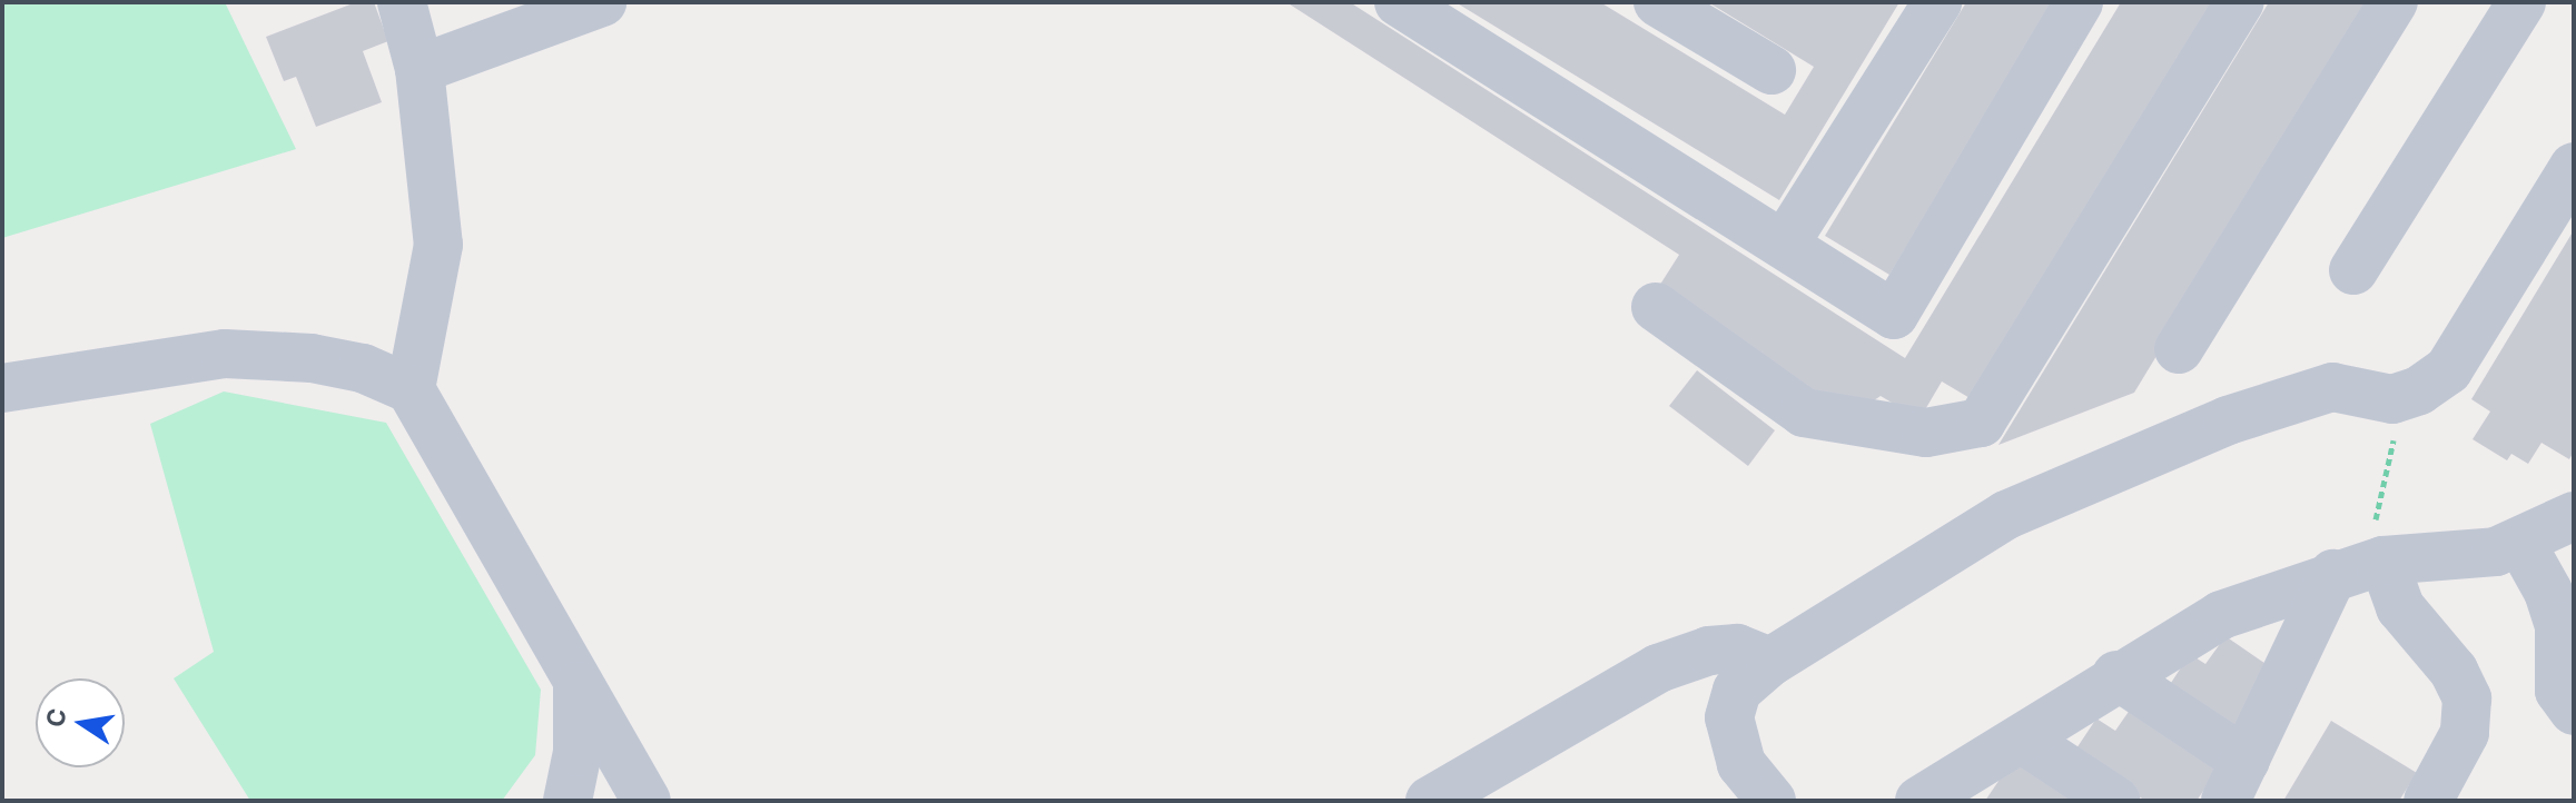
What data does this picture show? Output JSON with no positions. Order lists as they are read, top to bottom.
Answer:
{
  "north": "left"
}
